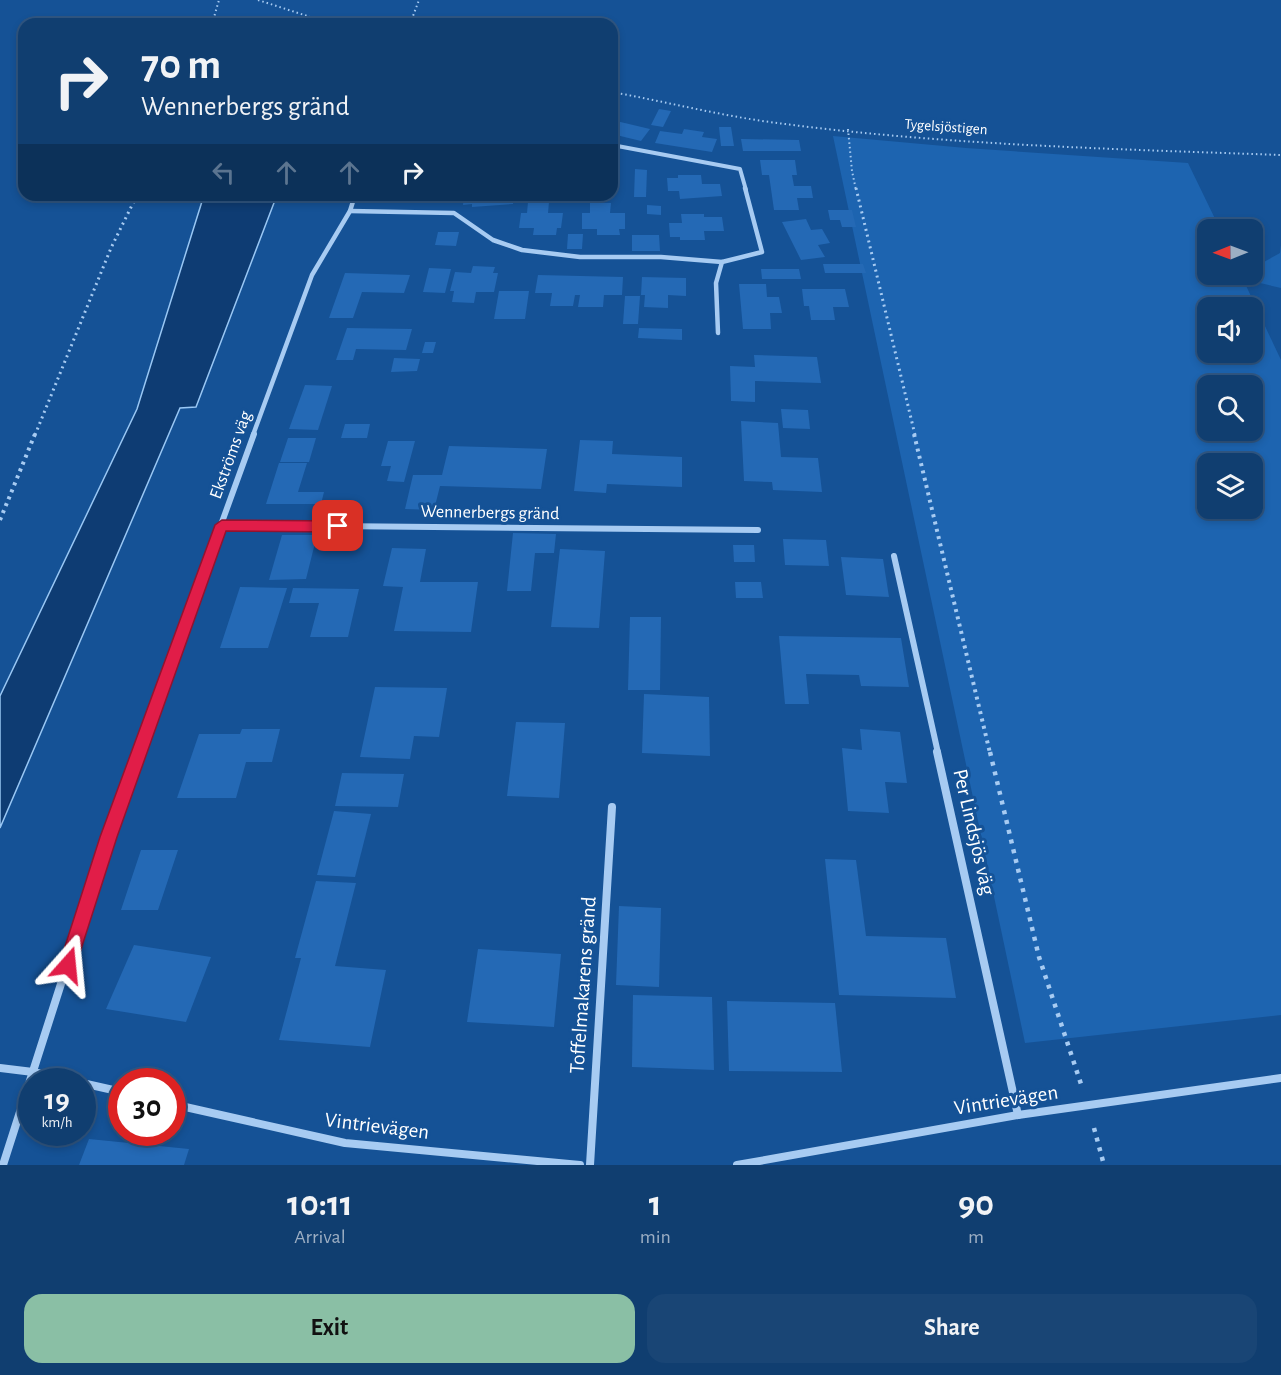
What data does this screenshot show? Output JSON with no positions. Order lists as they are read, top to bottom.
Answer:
{
  "streets": {
    "street": [
      "Ekströms väg",
      "Wennerbergs gränd",
      "Per Lindsjös väg",
      "Toffelmakarens gränd",
      "Vintrievägen"
    ],
    "path": ["Tygelsjöstigen"]
  },
  "crossings": [
    ["Ekströms väg", "Wennerbergs gränd"],
    ["Per Lindsjös väg", "Vintrievägen"]
  ],
  "north": "left",
  "page": {
    "turn": ["70 m", "Wennerbergs gränd"],
    "speed": "19 km/h",
    "limit": "30",
    "eta": [
      "10:11",
      "Arrival",
      "1",
      "min",
      "90",
      "m"
    ],
    "buttons": ["Exit", "Share"]
  }
}
